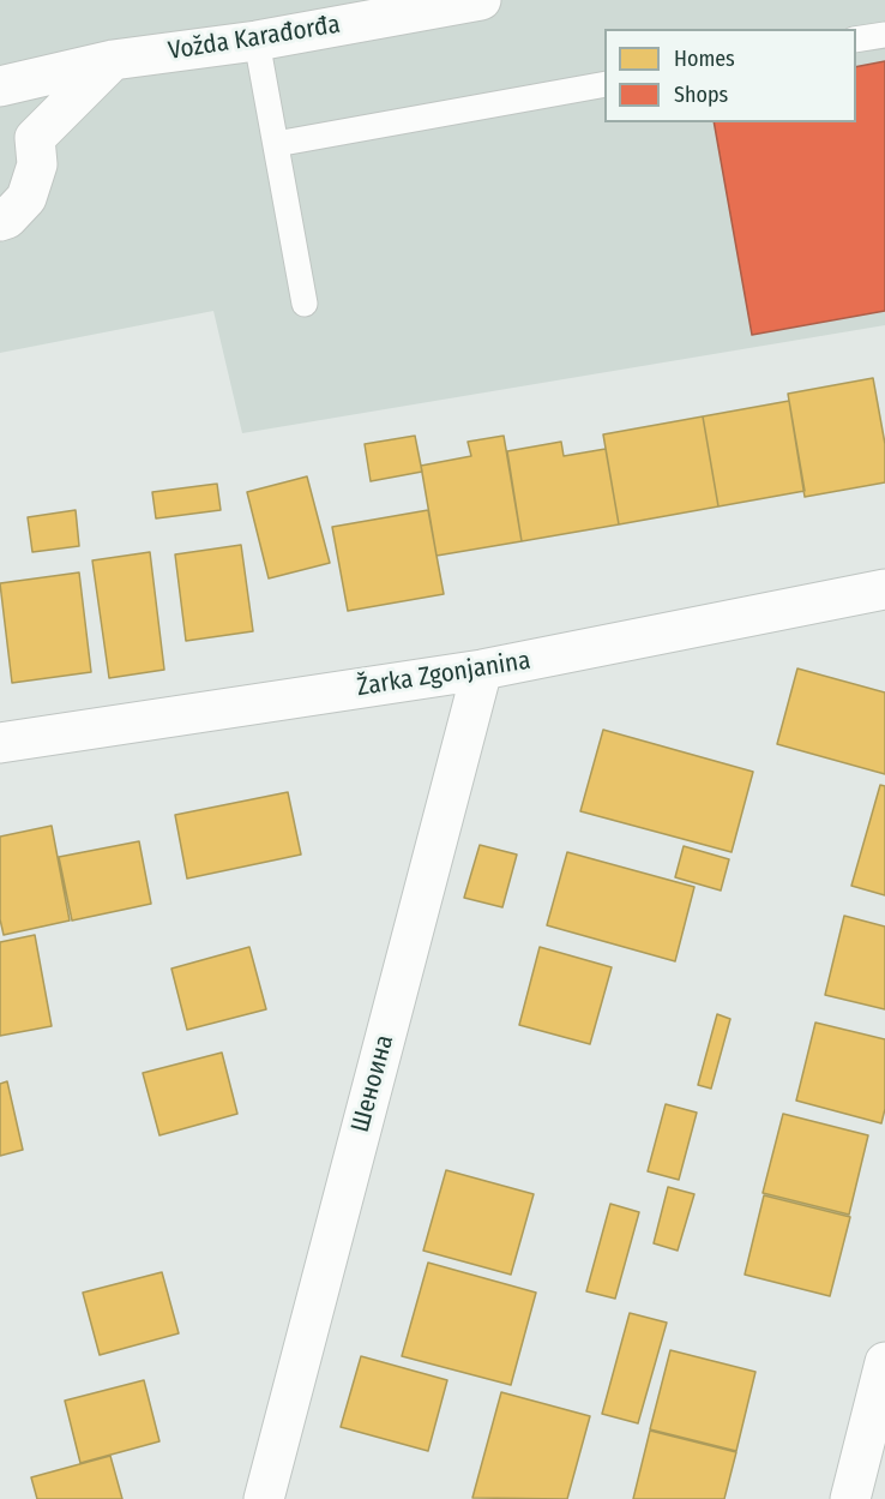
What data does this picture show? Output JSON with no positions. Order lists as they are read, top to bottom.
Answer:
{
  "streets": {
    "street": ["Vožda Karađorđa", "Žarka Zgonjanina", "Шеноина"]
  },
  "crossings": [
    ["Žarka Zgonjanina", "Шеноина"]
  ],
  "legend": ["Homes", "Shops"]
}
